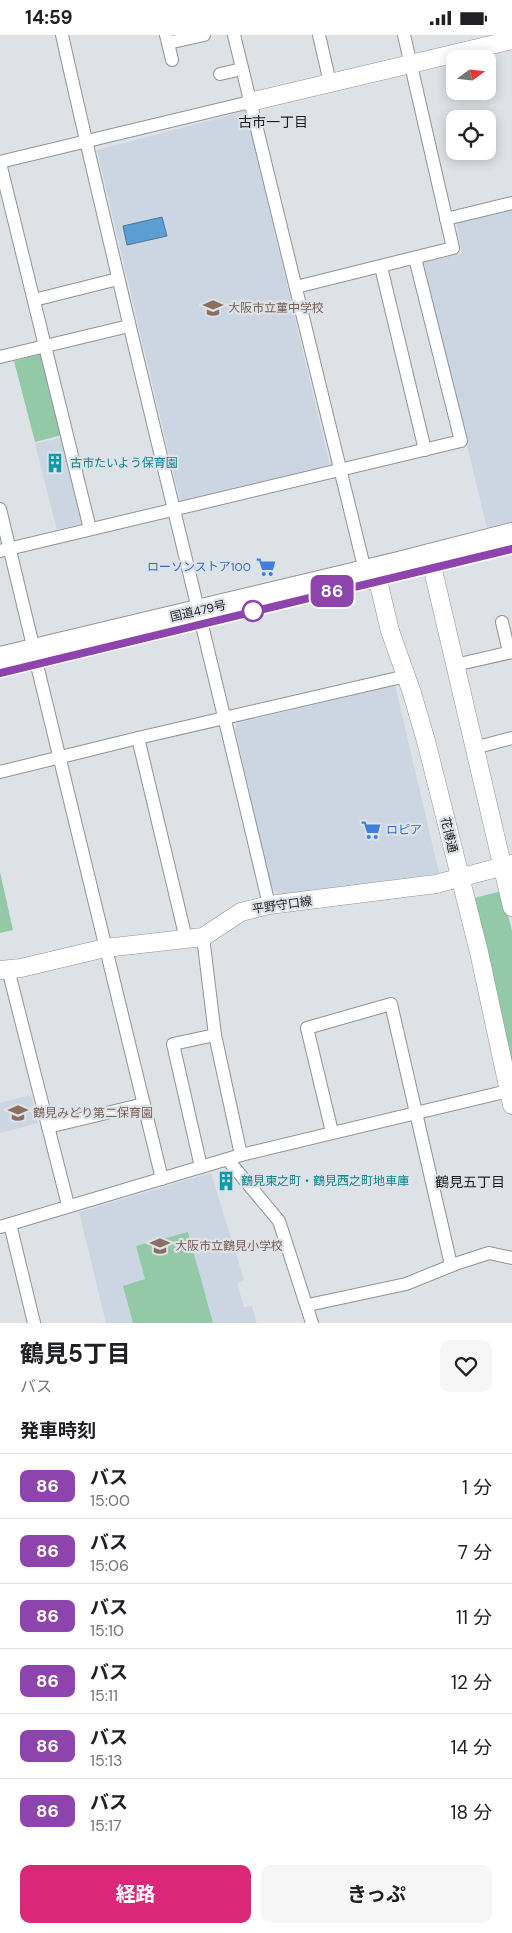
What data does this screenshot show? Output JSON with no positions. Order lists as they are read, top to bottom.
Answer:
{
  "streets": {
    "highway": ["国道479号"],
    "street": ["花博通", "平野守口線"]
  },
  "crossings": [
    ["国道479号", "花博通"],
    ["花博通", "平野守口線"]
  ],
  "districts": ["古市一丁目", "鶴見五丁目"],
  "places": {
    "school or university": ["大阪市立菫中学校", "鶴見みどり第二保育園", "大阪市立鶴見小学校"],
    "building": ["古市たいよう保育園", "鶴見東之町・鶴見西之町地車庫"],
    "supermarket": ["ローソンストア100", "ロピア"]
  },
  "lines": ["bus line 86"],
  "north": "right",
  "page": {
    "status": "14:59",
    "on_map": "86",
    "heading": [
      ["鶴見5丁目", "バス"],
      "発車時刻"
    ],
    "list": [
      {
        "mark": "86",
        "name": "バス",
        "note": "15:00",
        "value": "1 分"
      },
      {
        "mark": "86",
        "name": "バス",
        "note": "15:06",
        "value": "7 分"
      },
      {
        "mark": "86",
        "name": "バス",
        "note": "15:10",
        "value": "11 分"
      },
      {
        "mark": "86",
        "name": "バス",
        "note": "15:11",
        "value": "12 分"
      },
      {
        "mark": "86",
        "name": "バス",
        "note": "15:13",
        "value": "14 分"
      },
      {
        "mark": "86",
        "name": "バス",
        "note": "15:17",
        "value": "18 分"
      }
    ],
    "buttons": ["経路", "きっぷ"]
  }
}
